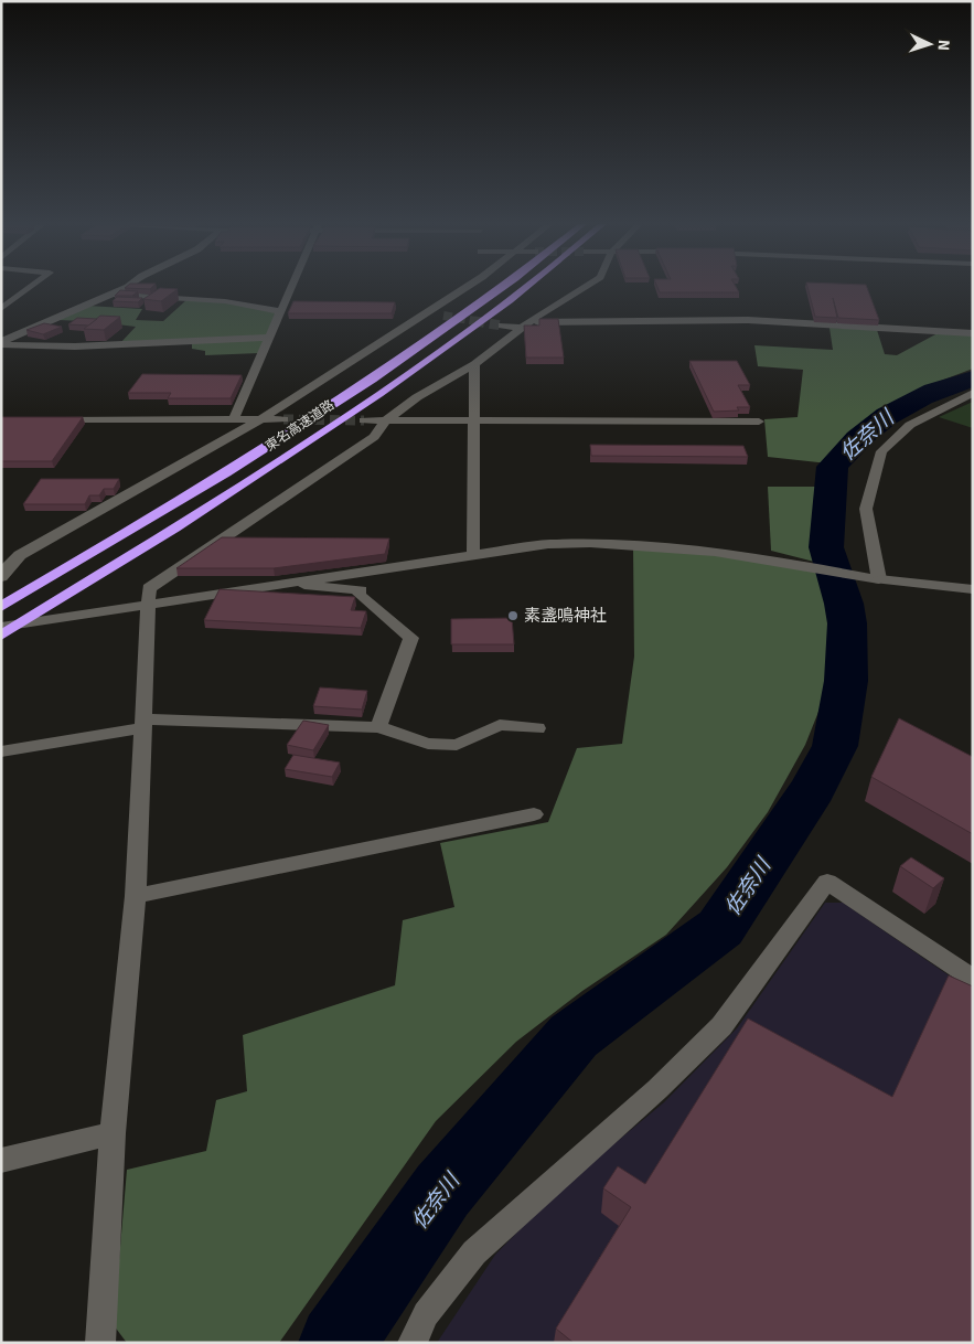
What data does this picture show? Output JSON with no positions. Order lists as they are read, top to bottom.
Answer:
{
  "streets": {
    "highway": ["東名高速道路"]
  },
  "water": ["佐奈川"],
  "places": ["素盞鳴神社"],
  "north": "right"
}
